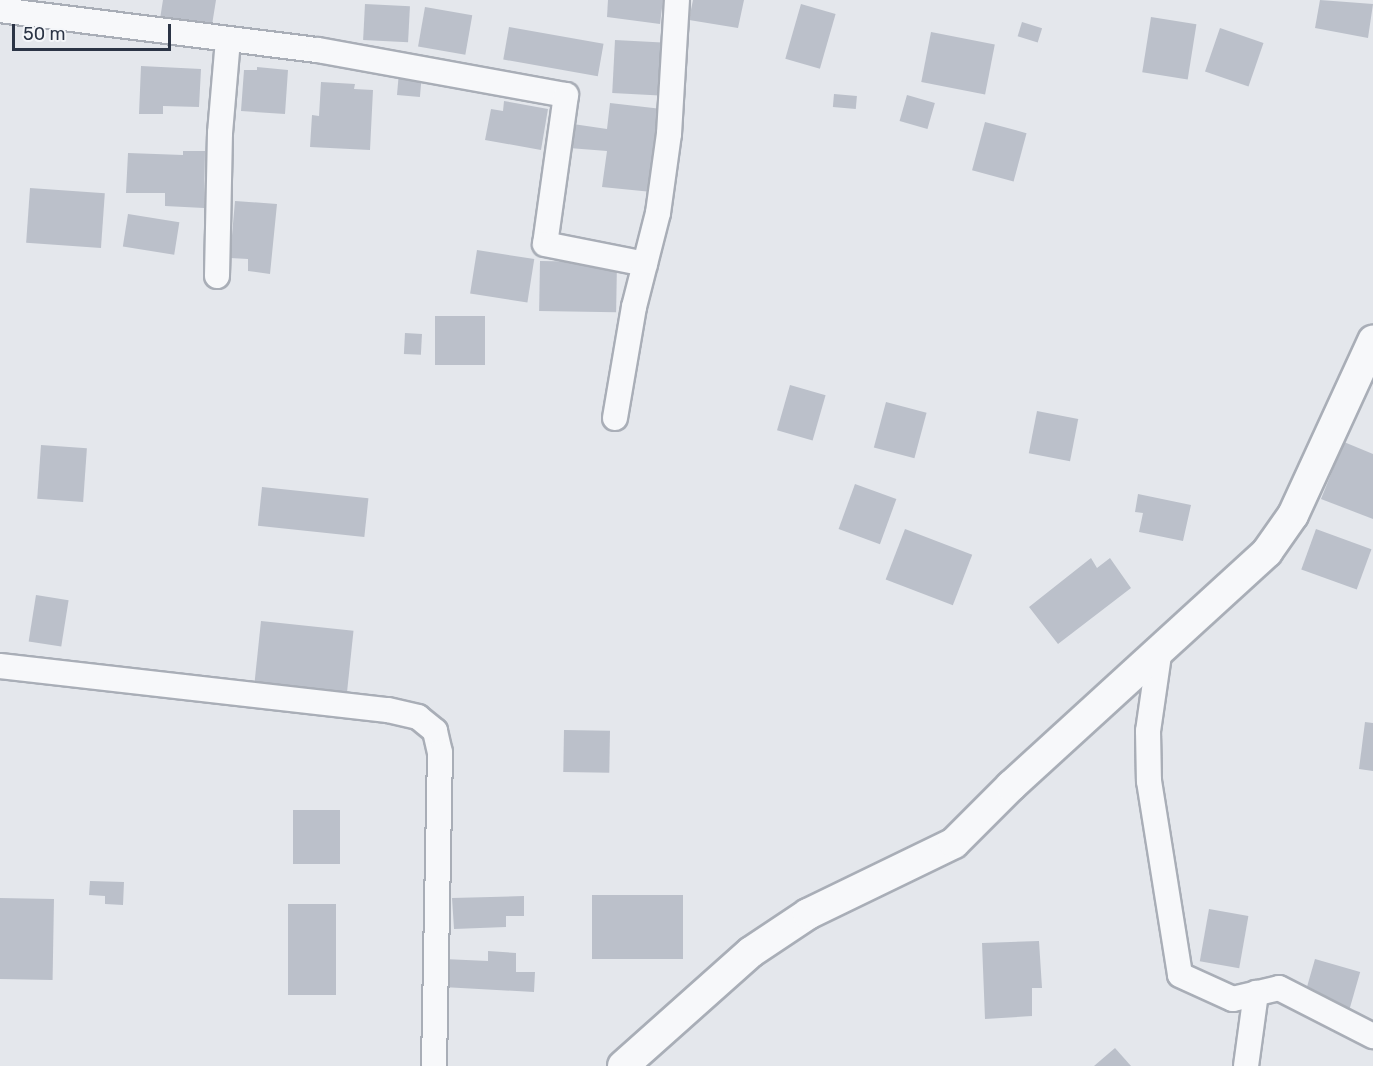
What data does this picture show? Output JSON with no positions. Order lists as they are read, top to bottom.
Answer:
{
  "scale_bar": "50 m"
}
